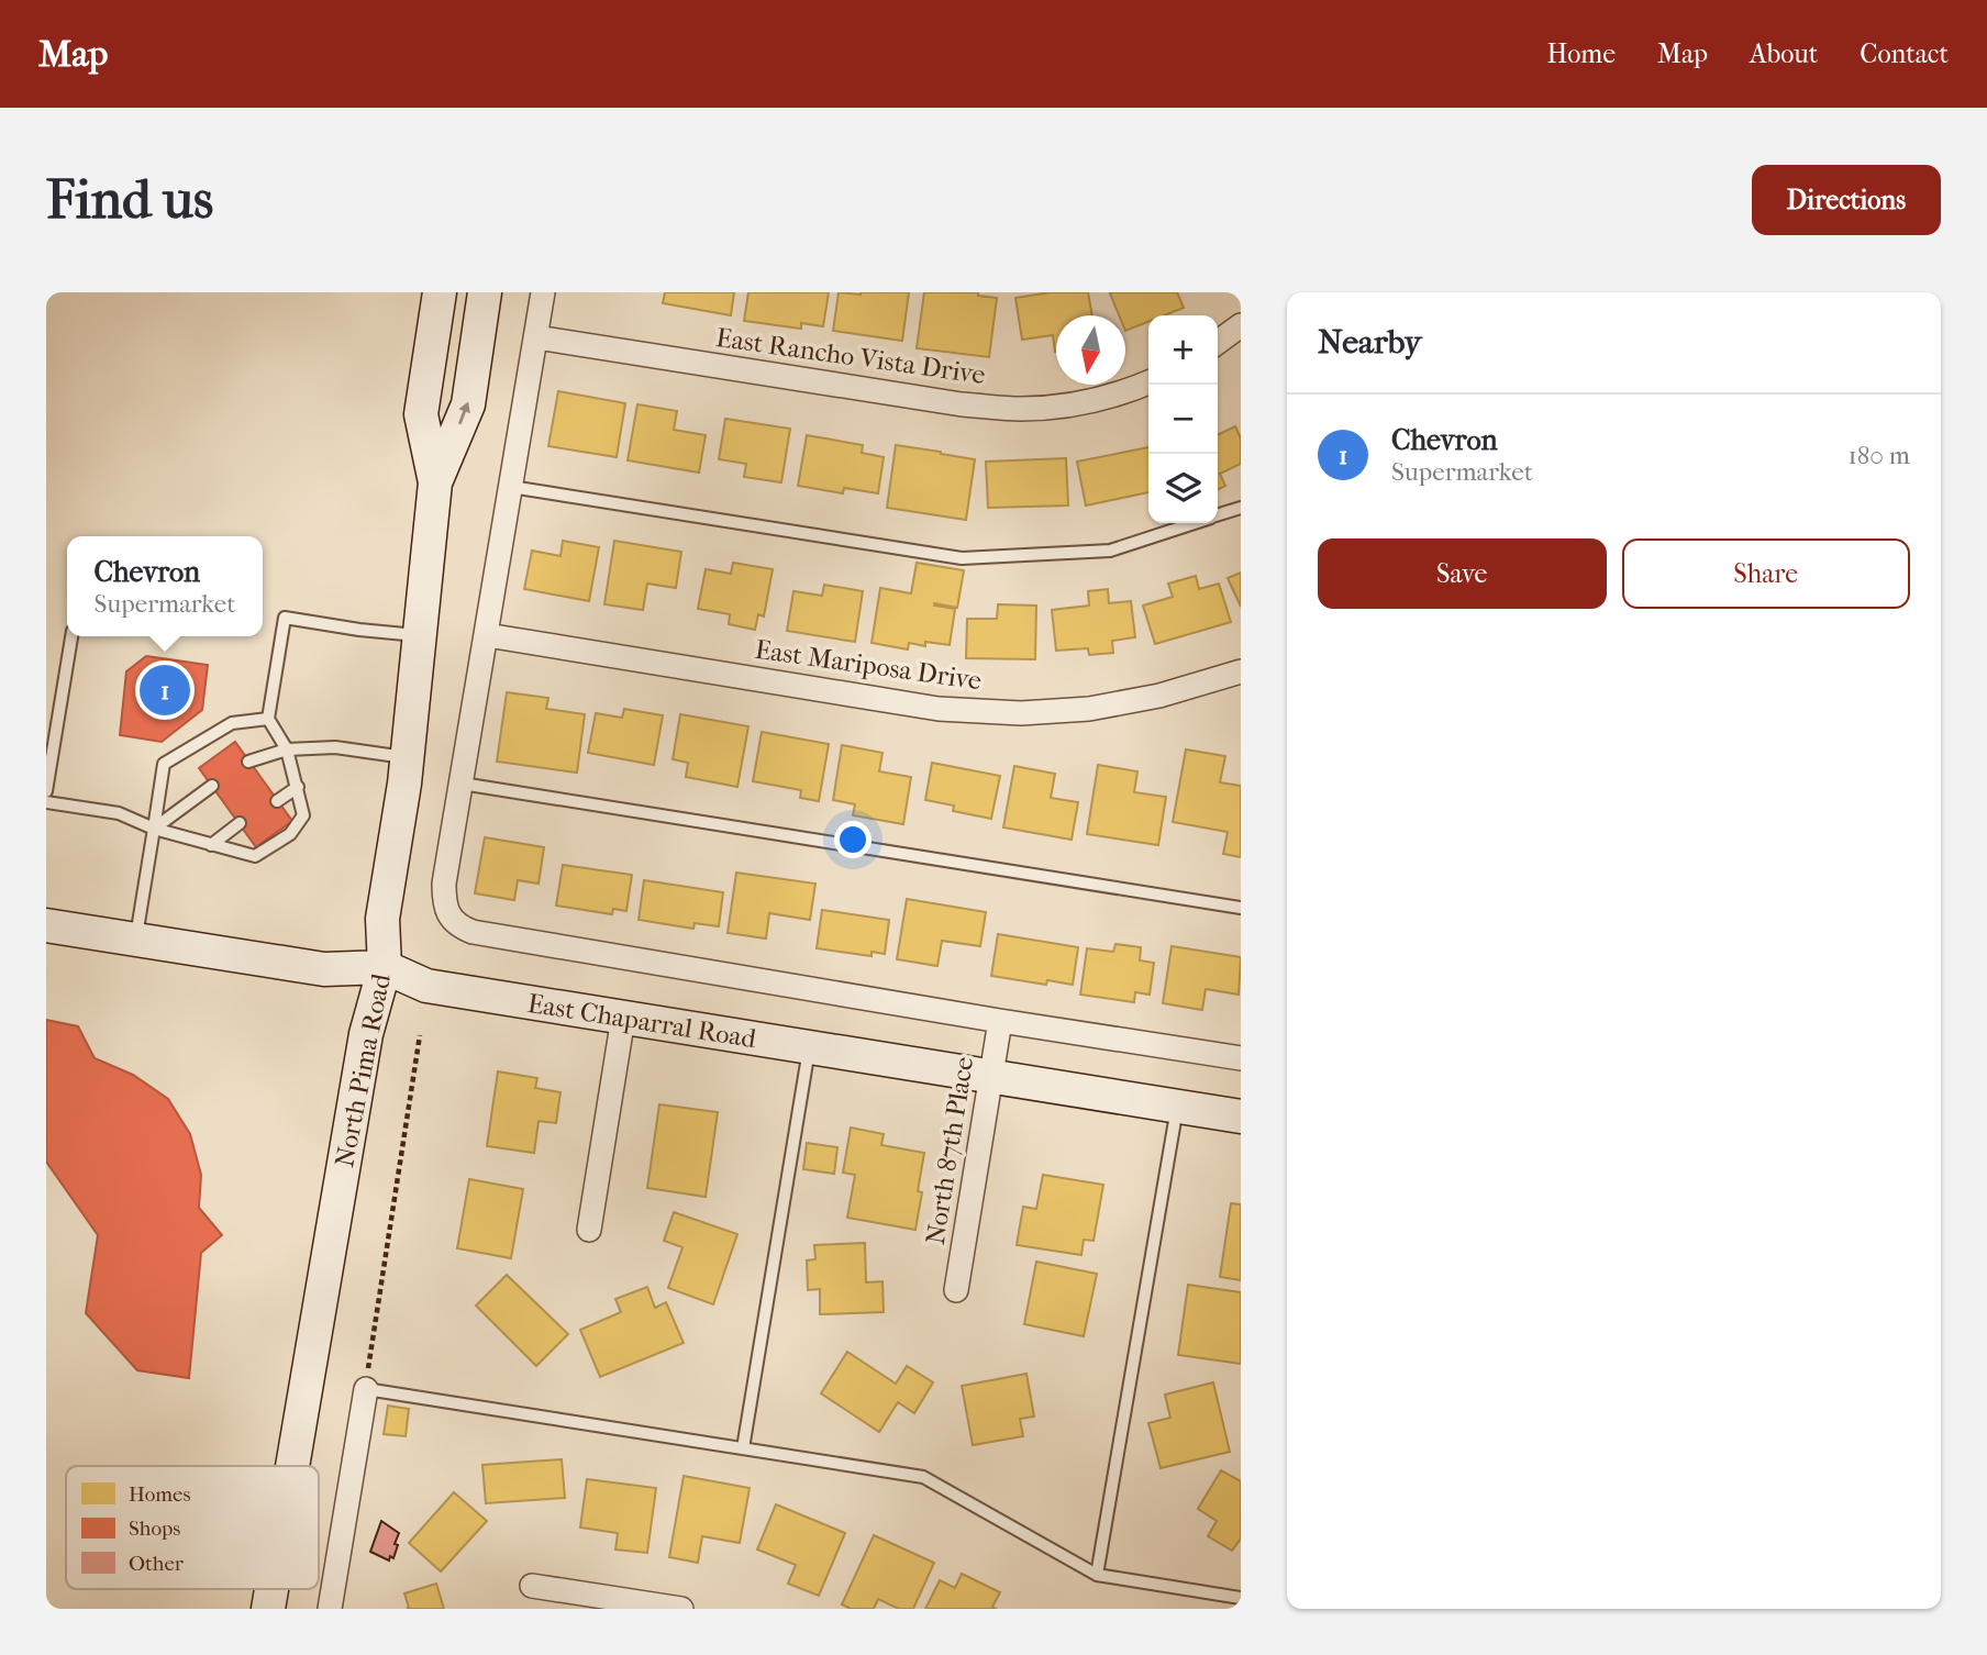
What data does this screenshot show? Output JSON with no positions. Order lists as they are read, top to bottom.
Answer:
{
  "streets": {
    "main road": ["East Chaparral Road", "North Pima Road"],
    "street": ["East Rancho Vista Drive", "East Mariposa Drive", "North 87th Place"]
  },
  "crossings": [
    ["East Chaparral Road", "North Pima Road"],
    ["East Chaparral Road", "North 87th Place"]
  ],
  "legend": ["Homes", "Shops", "Other"],
  "north": "bottom",
  "page": {
    "header": "Map",
    "nav": [
      "Home",
      "Map",
      "About",
      "Contact"
    ],
    "buttons": [
      "Directions",
      ["Save", "Share"]
    ],
    "title": "Find us",
    "heading": "Nearby",
    "map_buttons": ["+", "−"],
    "list": [
      {
        "mark": "1",
        "name": "Chevron",
        "note": "Supermarket",
        "value": "180 m"
      }
    ],
    "popup": ["Chevron", "Supermarket"],
    "pins": "1"
  }
}
